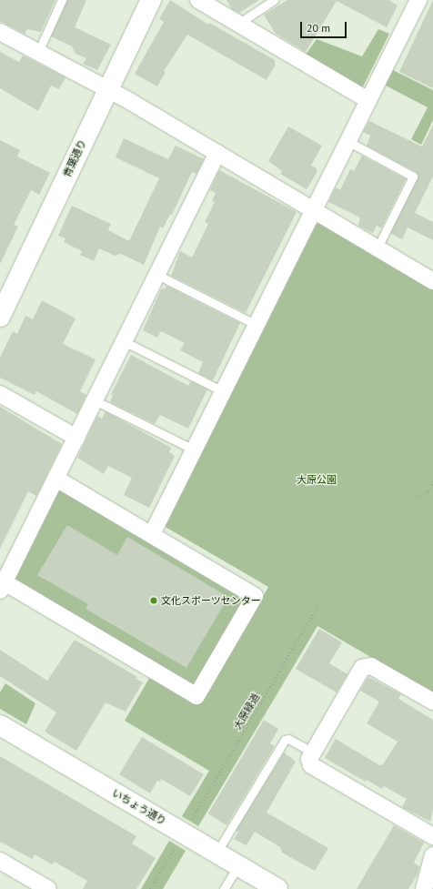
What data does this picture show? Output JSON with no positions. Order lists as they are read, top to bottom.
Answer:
{
  "streets": {
    "street": ["青葉通り", "いちょう通り"],
    "path": ["大原緑道"]
  },
  "parks": ["大原公園"],
  "places": ["文化スポーツセンター"],
  "scale_bar": "20 m"
}
